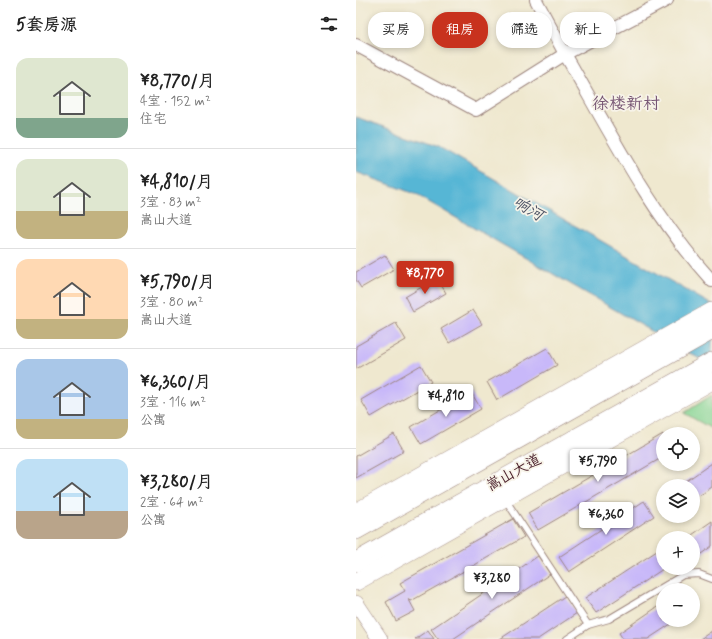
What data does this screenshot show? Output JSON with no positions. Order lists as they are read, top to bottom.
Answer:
{
  "streets": {
    "main road": ["嵩山大道"]
  },
  "districts": ["徐楼新村"],
  "water": ["响河"],
  "page": {
    "heading": "5套房源",
    "chip": [
      "买房",
      "租房",
      "筛选",
      "新上"
    ],
    "list": [
      {
        "name": "¥8,770/月",
        "note": "4室 · 152 m² · 住宅"
      },
      {
        "name": "¥4,810/月",
        "note": "3室 · 83 m² · 嵩山大道"
      },
      {
        "name": "¥5,790/月",
        "note": "3室 · 80 m² · 嵩山大道"
      },
      {
        "name": "¥6,360/月",
        "note": "3室 · 116 m² · 公寓"
      },
      {
        "name": "¥3,280/月",
        "note": "2室 · 64 m² · 公寓"
      }
    ],
    "price": [
      "¥8,770",
      "¥4,810",
      "¥5,790",
      "¥6,360",
      "¥3,280"
    ],
    "map_buttons": ["+", "−"]
  }
}
